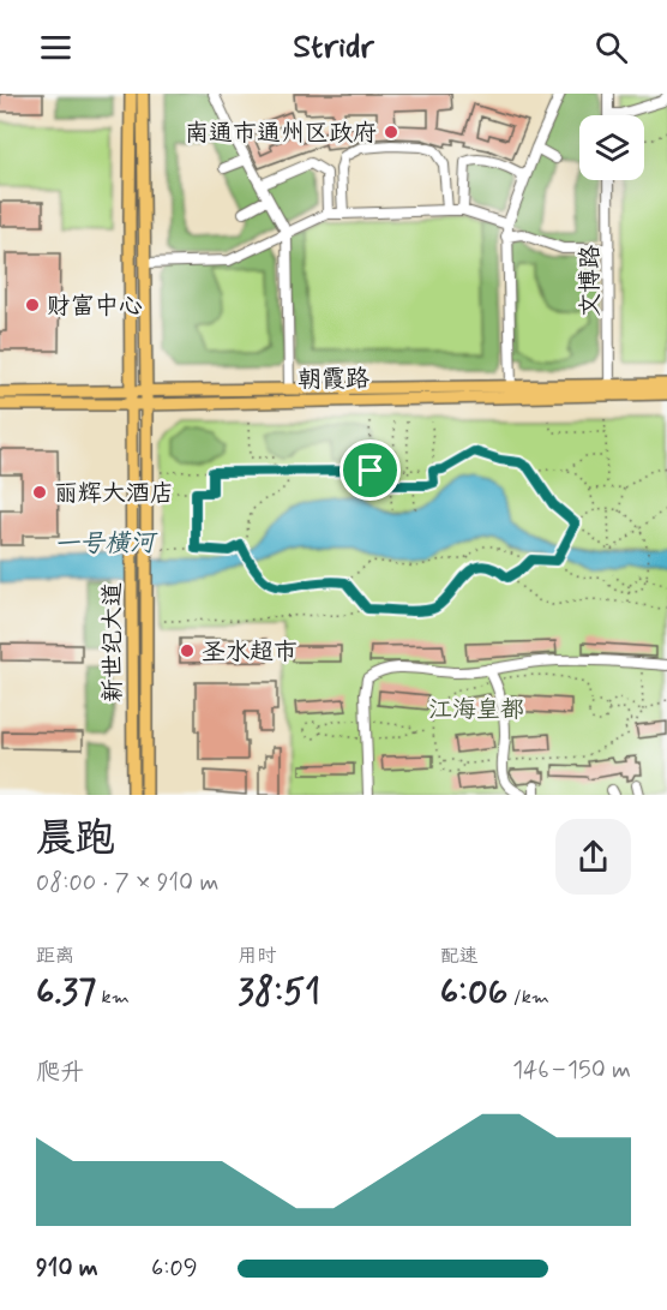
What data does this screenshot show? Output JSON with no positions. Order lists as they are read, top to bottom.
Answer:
{
  "streets": {
    "main road": ["朝霞路", "新世纪大道"],
    "street": ["文博路"]
  },
  "crossings": [
    ["文博路", "朝霞路"],
    ["朝霞路", "新世纪大道"]
  ],
  "water": ["一号横河"],
  "parks": ["江海皇都"],
  "places": [
    "南通市通州区政府",
    "财富中心",
    "丽辉大酒店",
    "圣水超市"
  ],
  "page": {
    "header": "Stridr",
    "heading": ["晨跑", "08:00 · 7 × 910 m"],
    "stats": [
      ["距离", "6.37 km"],
      ["用时", "38:51"],
      ["配速", "6:06 /km"]
    ],
    "chart": ["爬升", "146–150 m"],
    "list": [
      {
        "name": "910 m",
        "note": "6:09"
      }
    ]
  }
}
